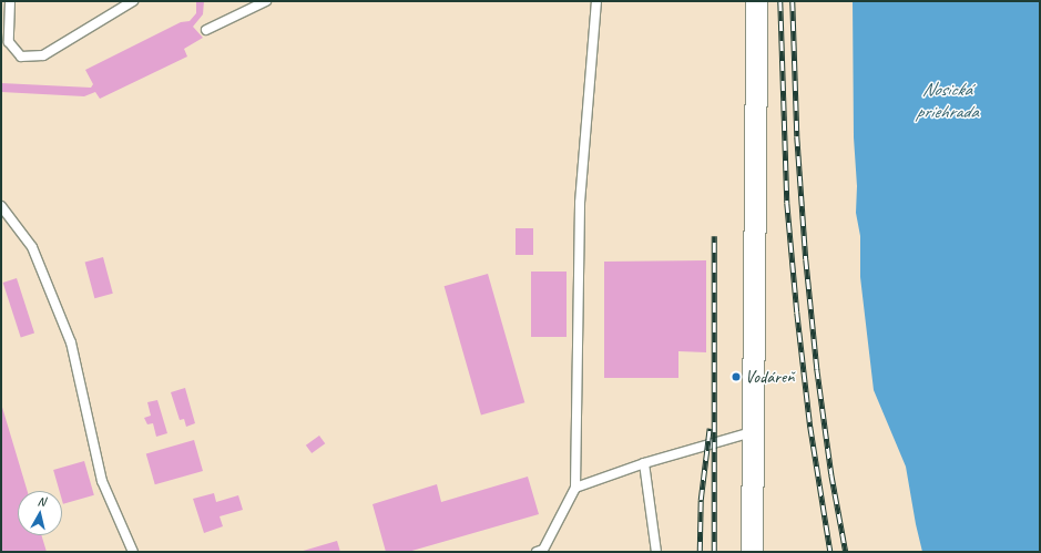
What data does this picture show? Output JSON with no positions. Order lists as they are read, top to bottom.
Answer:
{
  "water": ["Nosická priehrada"],
  "places": ["Vodáreň"],
  "north": "top"
}
